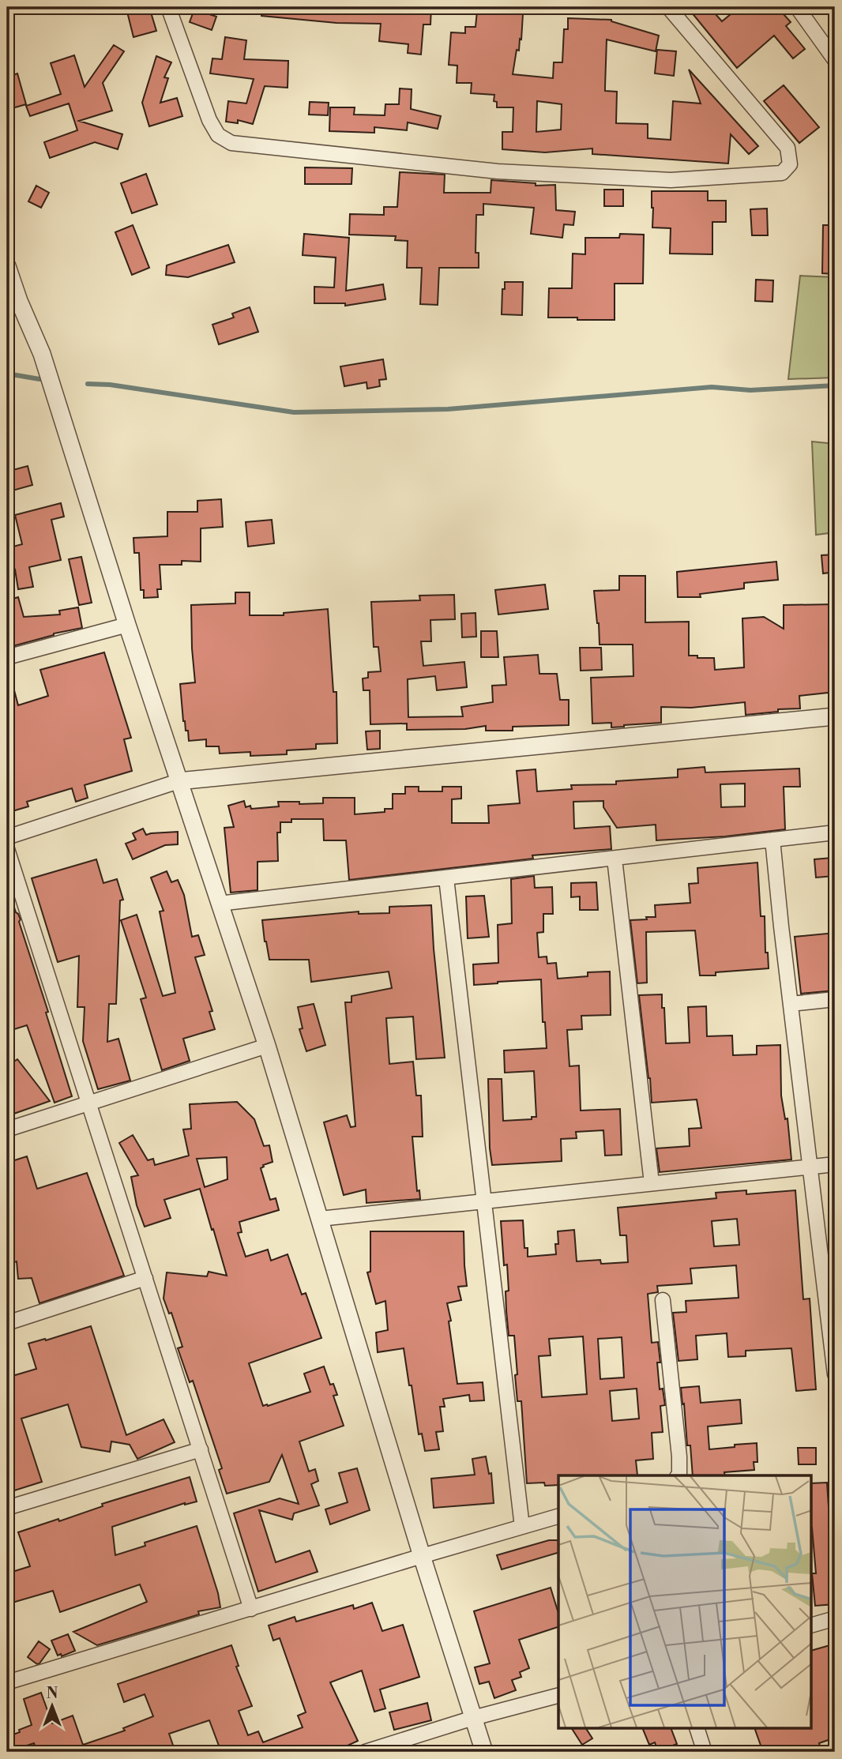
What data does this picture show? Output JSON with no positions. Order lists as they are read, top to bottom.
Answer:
{
  "north": "top"
}
